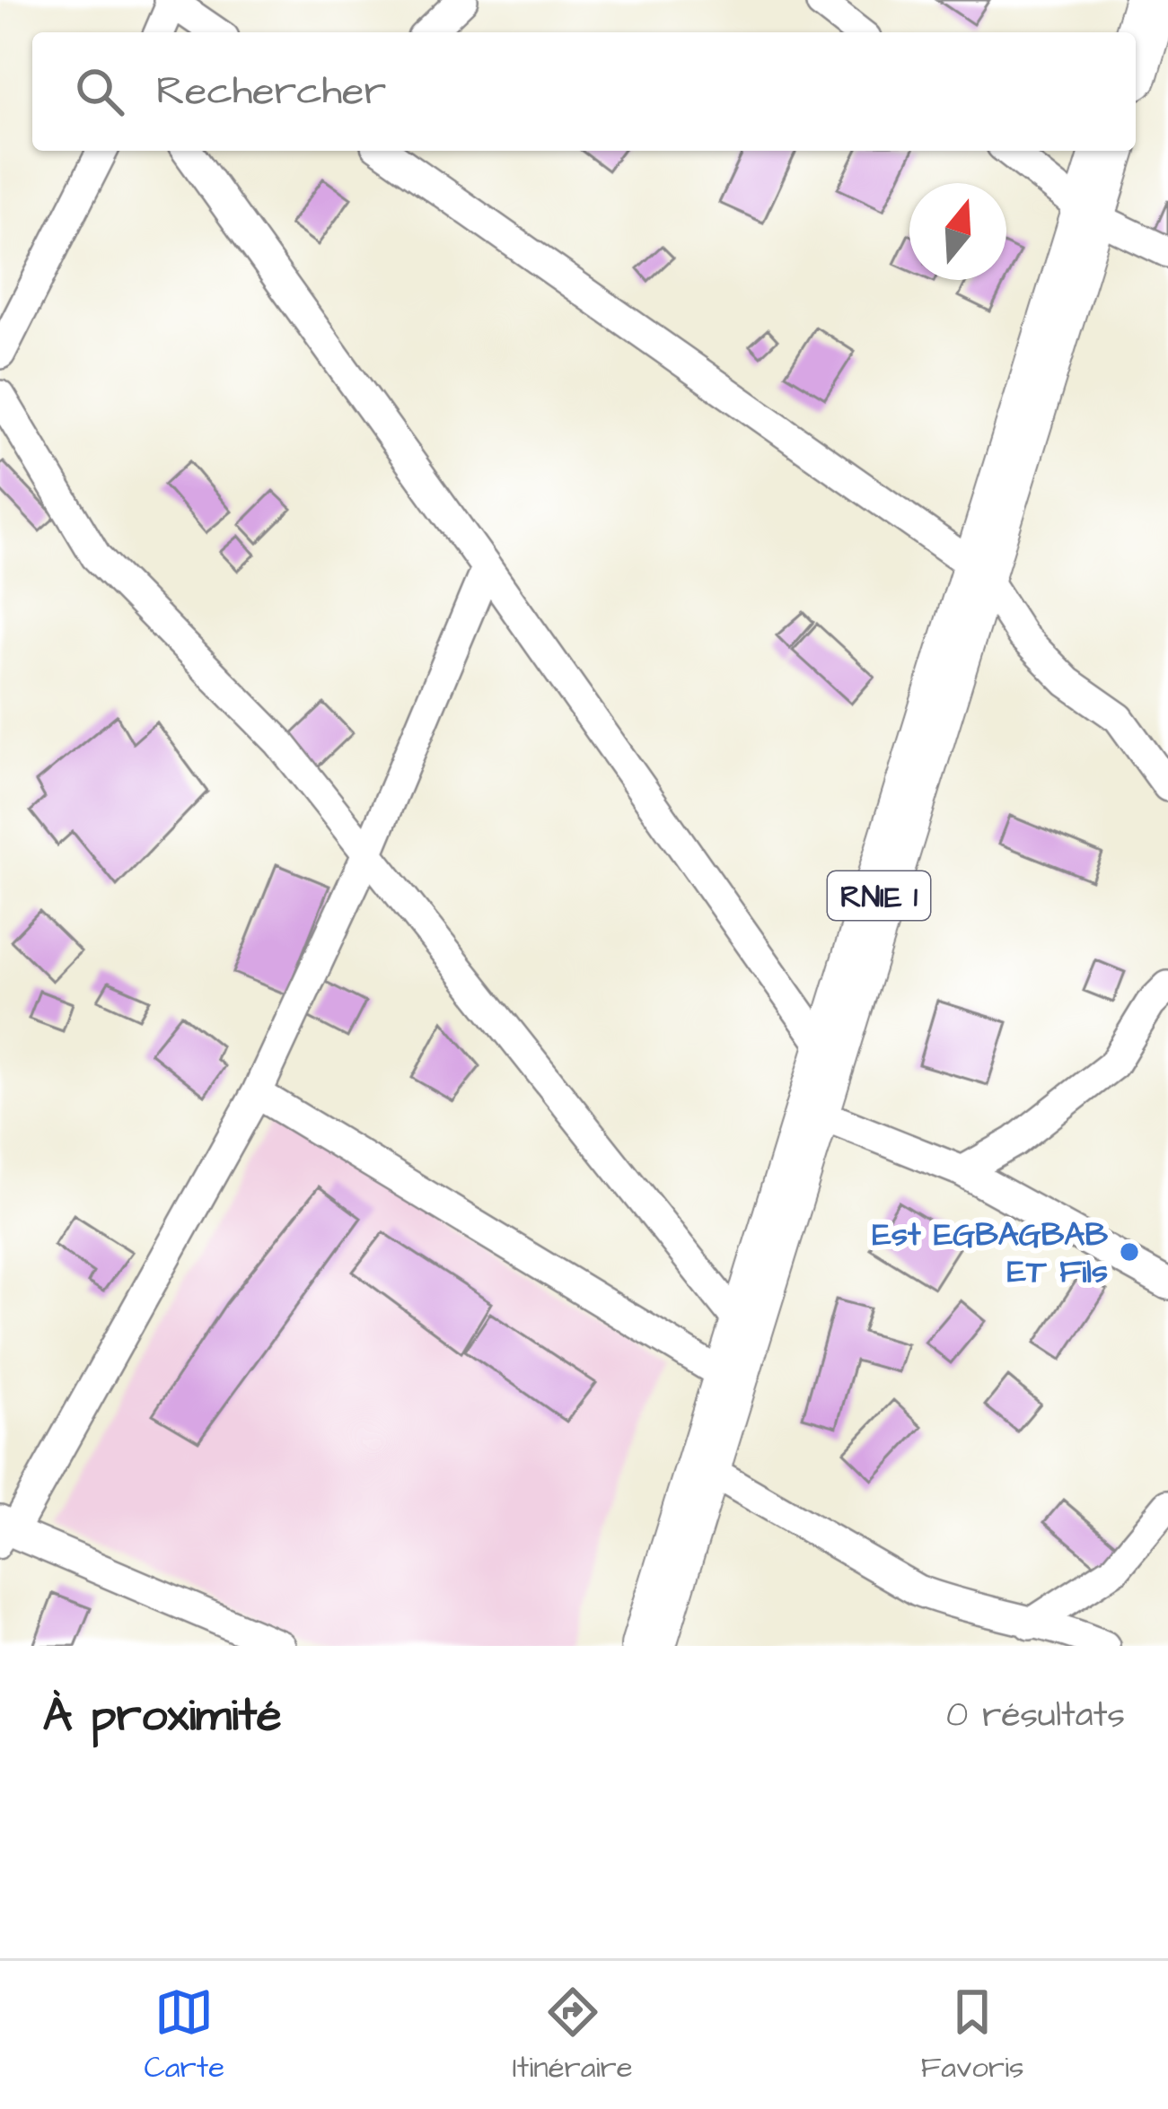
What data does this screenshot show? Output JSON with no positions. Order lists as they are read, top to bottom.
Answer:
{
  "streets": {
    "highway": ["RNIE 1"]
  },
  "places": ["Est EGBAGBAB ET Fils"],
  "north": "top",
  "page": {
    "search": "Rechercher",
    "heading": ["À proximité", "0 résultats"],
    "nav": ["Carte", "Itinéraire", "Favoris"]
  }
}
